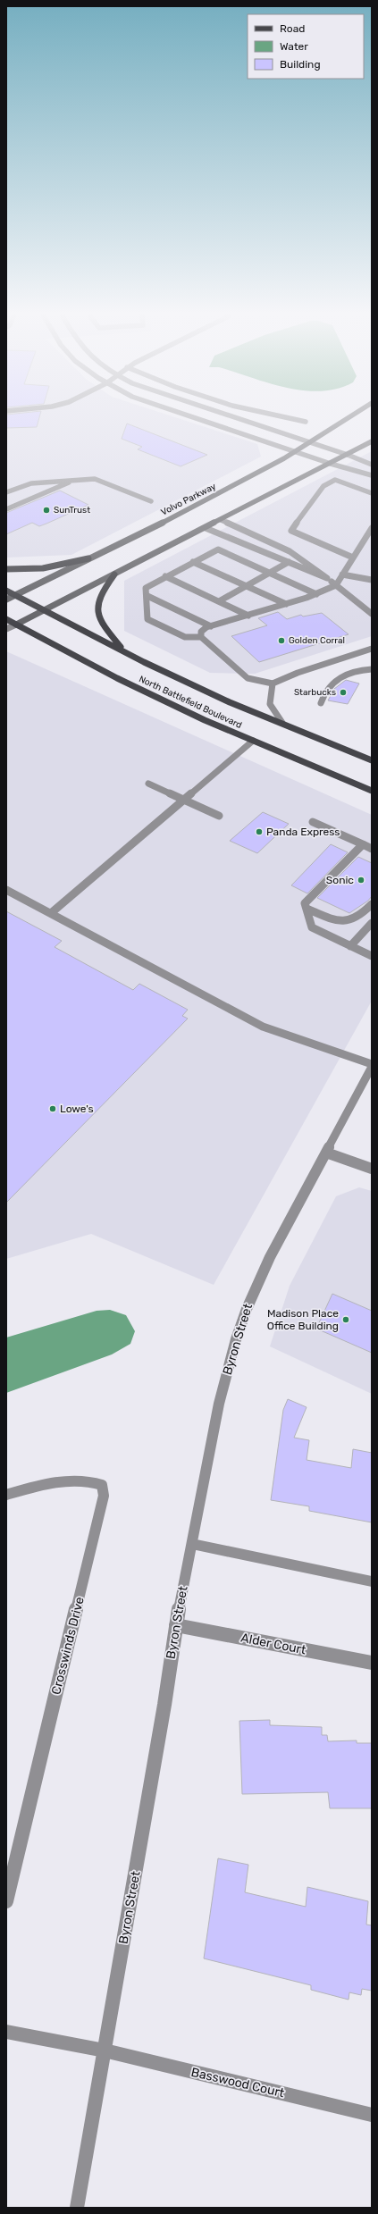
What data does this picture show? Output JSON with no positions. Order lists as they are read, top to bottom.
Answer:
{
  "streets": {
    "main road": ["Volvo Parkway", "North Battlefield Boulevard"],
    "street": [
      "Byron Street",
      "Alder Court",
      "Crosswinds Drive",
      "Basswood Court"
    ]
  },
  "crossings": [
    ["Byron Street", "Alder Court"],
    ["Byron Street", "Basswood Court"]
  ],
  "places": [
    "SunTrust",
    "Golden Corral",
    "Starbucks",
    "Panda Express",
    "Sonic",
    "Lowe's",
    "Madison Place Office Building"
  ],
  "legend": ["Road", "Water", "Building"]
}
